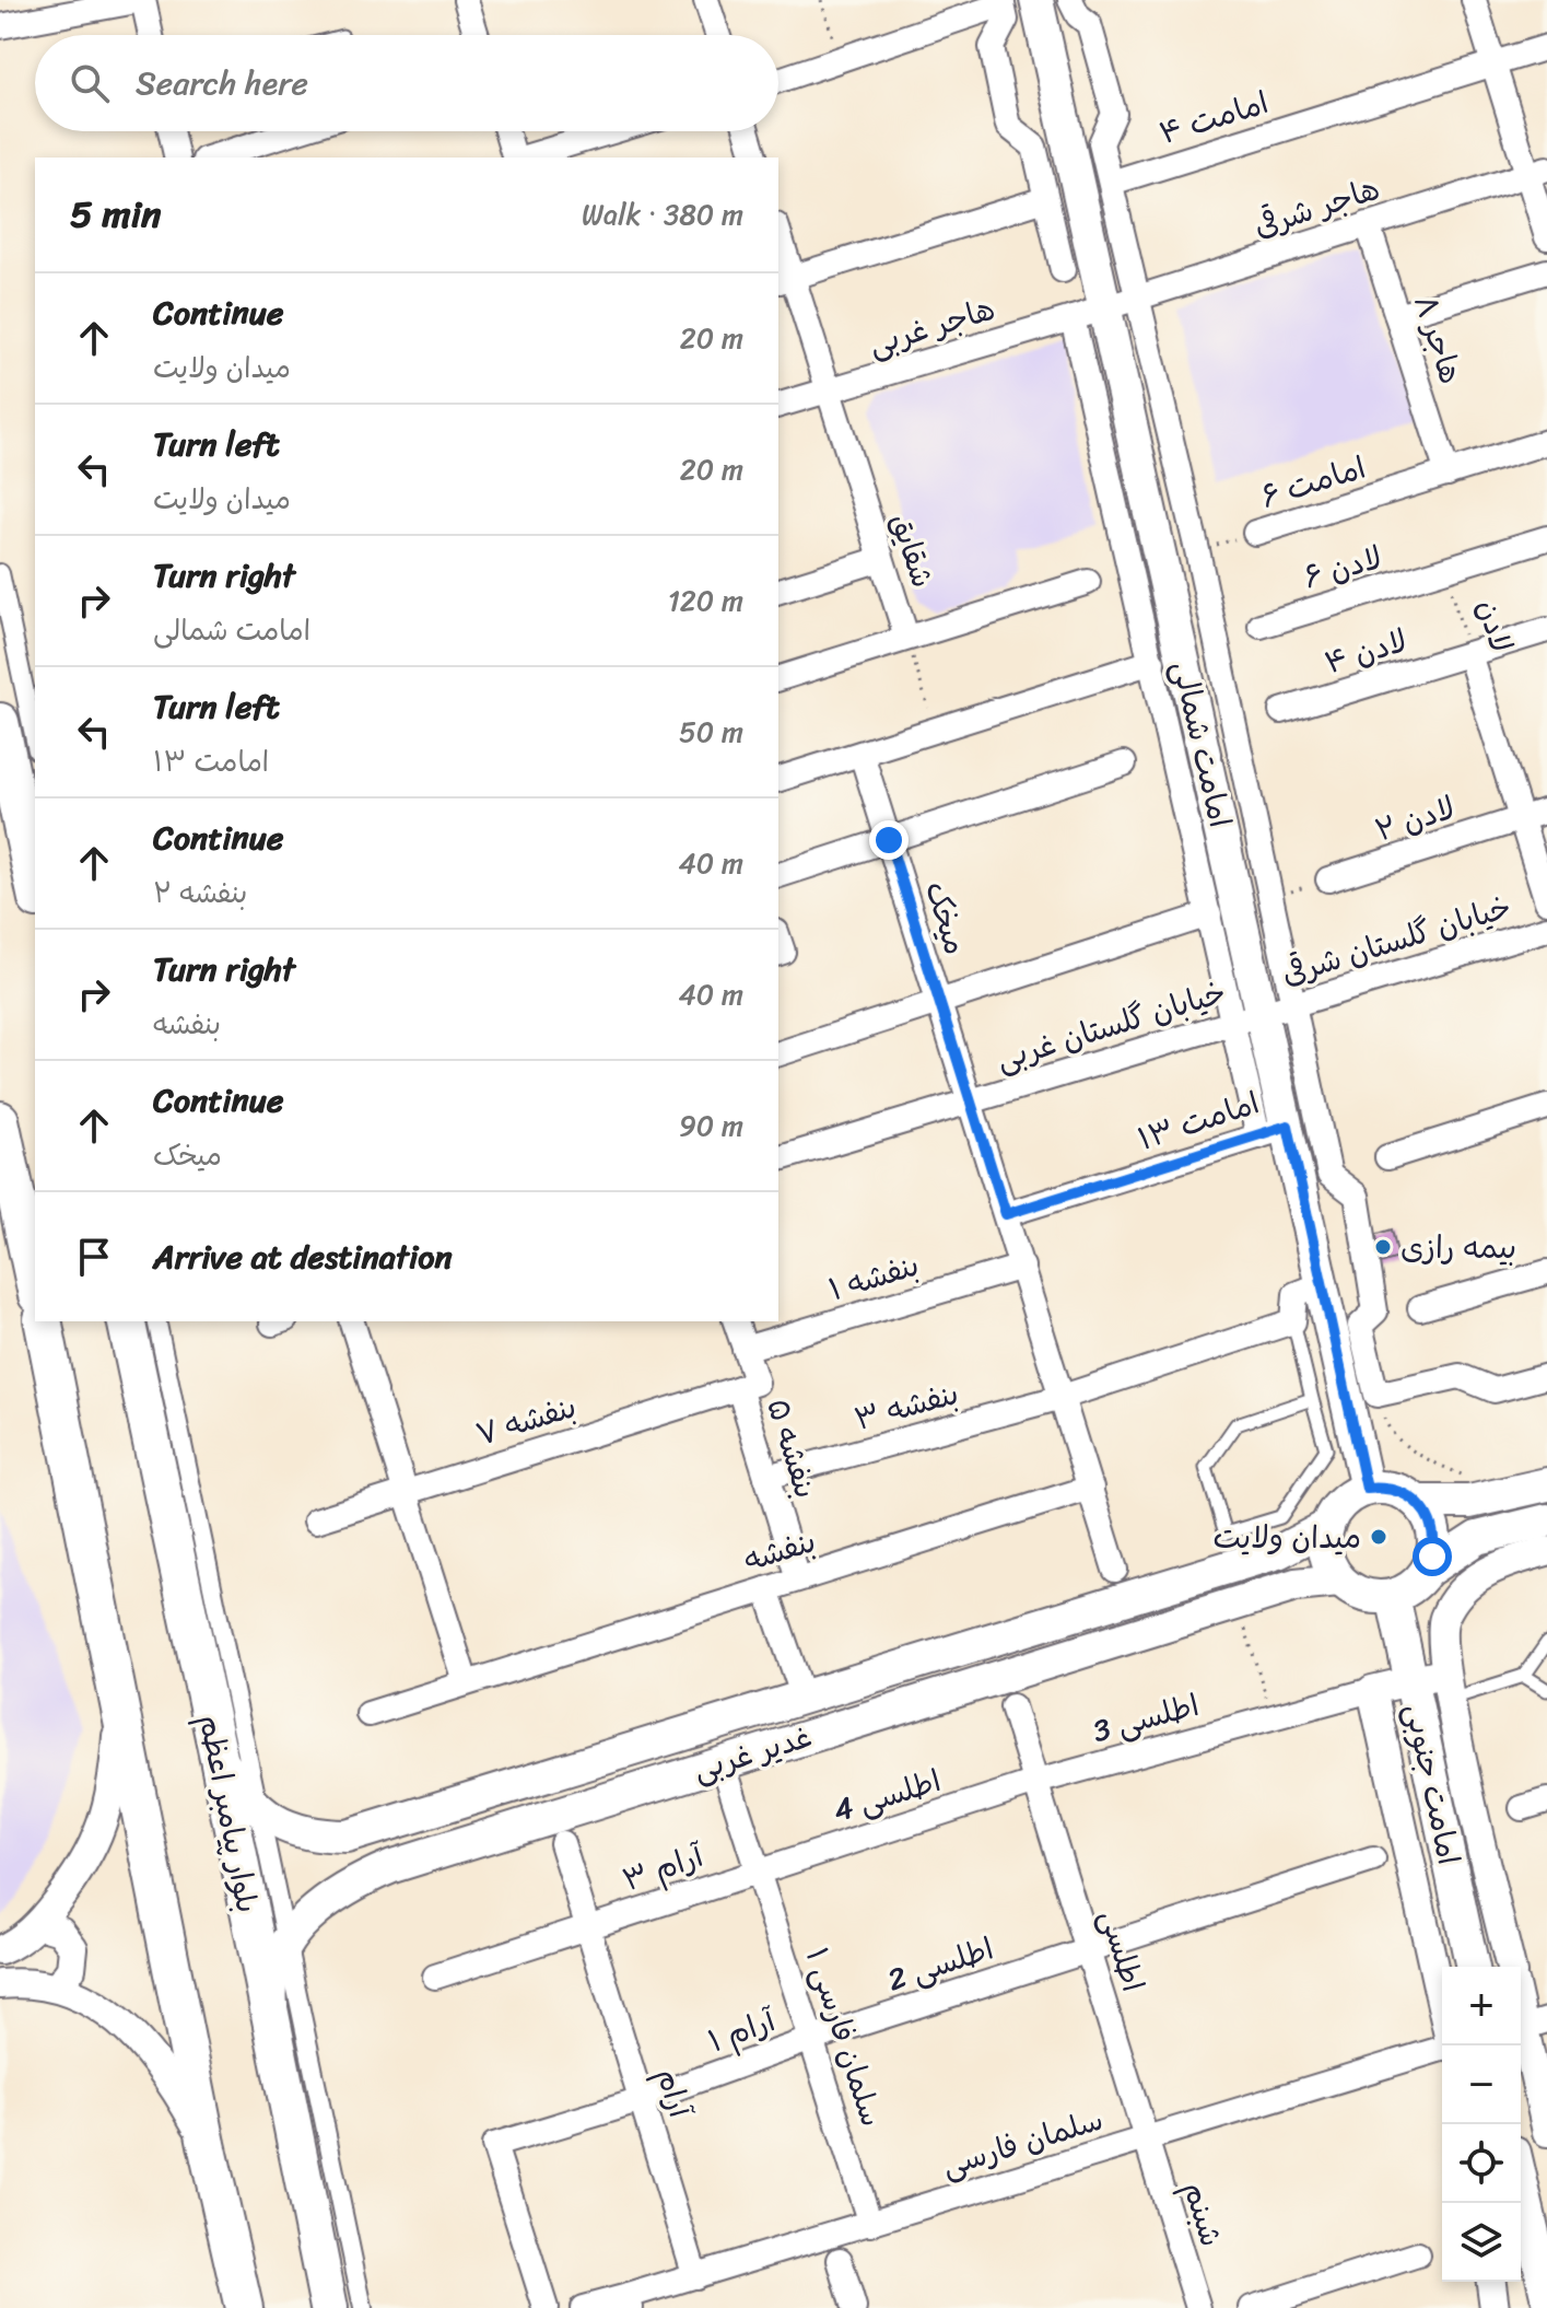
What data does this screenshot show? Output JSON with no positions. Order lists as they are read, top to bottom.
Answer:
{
  "streets": {
    "main road": [
      "امامت شمالی",
      "غدیر غربی",
      "امامت جنوبی",
      "بلوار پیامبر اعظم"
    ],
    "street": [
      "امامت ۴",
      "هاجر شرقی",
      "هاجر غربی",
      "هاجر ۸",
      "امامت ۶",
      "شقایق",
      "لادن ۶",
      "لادن",
      "لادن ۴",
      "لادن ۲",
      "میخک",
      "خیابان گلستان شرقی",
      "خیابان گلستان غربی",
      "امامت ۱۳",
      "بنفشه ۱",
      "بنفشه ۳",
      "بنفشه ۷",
      "بنفشه ۵",
      "بنفشه",
      "اطلسی 3",
      "اطلسی 4",
      "آرام ۳",
      "اطلسی",
      "اطلسی 2",
      "آرام ۱",
      "سلمان فارسی ۱",
      "آرام",
      "سلمان فارسی",
      "شبنم"
    ]
  },
  "crossings": [
    ["هاجر شرقی", "هاجر غربی"],
    ["هاجر شرقی", "هاجر ۸"],
    ["هاجر شرقی", "امامت شمالی"],
    ["هاجر غربی", "شقایق"],
    ["هاجر غربی", "امامت شمالی"],
    ["هاجر ۸", "امامت ۶"],
    ["لادن ۶", "لادن"],
    ["لادن", "لادن ۴"],
    ["لادن", "لادن ۲"],
    ["امامت شمالی", "خیابان گلستان شرقی"],
    ["امامت شمالی", "خیابان گلستان غربی"],
    ["امامت شمالی", "امامت ۱۳"],
    ["امامت شمالی", "غدیر غربی"],
    ["امامت شمالی", "امامت جنوبی"],
    ["میخک", "خیابان گلستان غربی"],
    ["خیابان گلستان شرقی", "خیابان گلستان غربی"],
    ["بنفشه ۱", "بنفشه ۵"],
    ["بنفشه ۳", "بنفشه ۵"],
    ["بنفشه ۷", "بنفشه ۵"],
    ["بنفشه ۵", "بنفشه"],
    ["اطلسی 3", "اطلسی 4"],
    ["اطلسی 3", "اطلسی"],
    ["غدیر غربی", "امامت جنوبی"],
    ["غدیر غربی", "بلوار پیامبر اعظم"],
    ["غدیر غربی", "سلمان فارسی ۱"],
    ["اطلسی 4", "آرام ۳"],
    ["اطلسی 4", "اطلسی"],
    ["اطلسی 4", "سلمان فارسی ۱"],
    ["آرام ۳", "سلمان فارسی ۱"],
    ["آرام ۳", "آرام"],
    ["اطلسی", "اطلسی 2"],
    ["اطلسی", "سلمان فارسی"],
    ["اطلسی", "شبنم"],
    ["اطلسی 2", "آرام ۱"],
    ["اطلسی 2", "سلمان فارسی ۱"],
    ["آرام ۱", "سلمان فارسی ۱"],
    ["آرام ۱", "آرام"],
    ["سلمان فارسی ۱", "سلمان فارسی"],
    ["آرام", "سلمان فارسی"],
    ["سلمان فارسی", "شبنم"]
  ],
  "places": ["بیمه رازی", "میدان ولایت"],
  "page": {
    "search": "Search here",
    "heading": ["5 min", "Walk · 380 m"],
    "list": [
      ["Continue", "میدان ولایت", "20 m"],
      ["Turn left", "میدان ولایت", "20 m"],
      ["Turn right", "امامت شمالی", "120 m"],
      ["Turn left", "امامت ۱۳", "50 m"],
      ["Continue", "بنفشه ۲", "40 m"],
      ["Turn right", "بنفشه", "40 m"],
      ["Continue", "میخک", "90 m"],
      "Arrive at destination"
    ],
    "map_buttons": ["+", "−"]
  }
}
